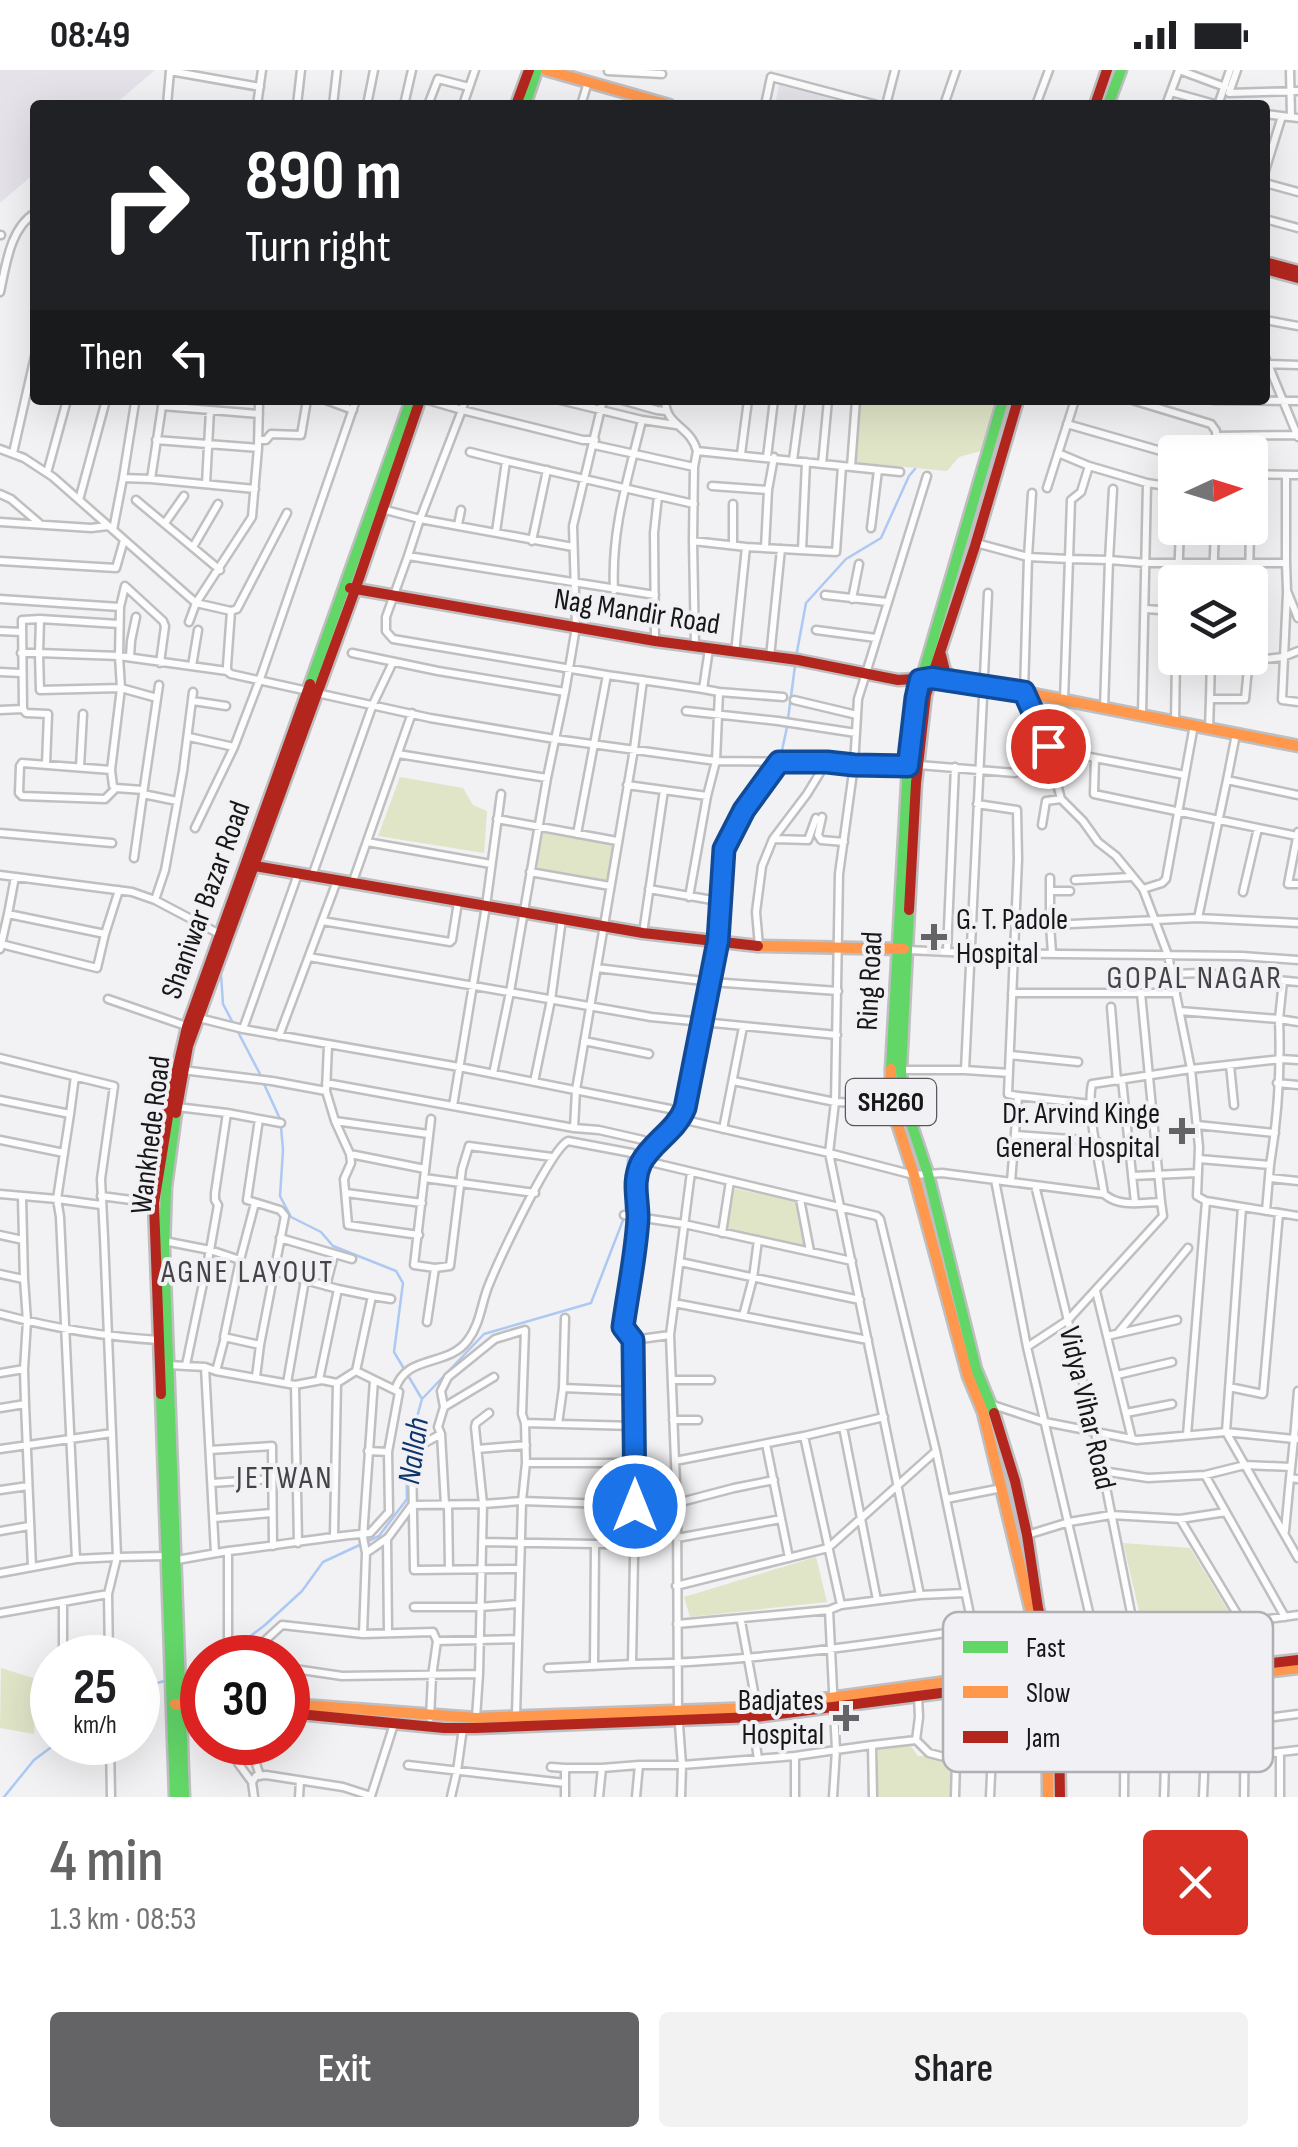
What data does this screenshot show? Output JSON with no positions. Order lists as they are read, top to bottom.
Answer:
{
  "streets": {
    "main road": [
      "Nag Mandir Road",
      "Shaniwar Bazar Road",
      "Ring Road",
      "SH260",
      "Wankhede Road"
    ],
    "street": ["Vidya Vihar Road"]
  },
  "crossings": [
    ["Nag Mandir Road", "Ring Road"],
    ["Nag Mandir Road", "SH260"],
    ["Nag Mandir Road", "Wankhede Road"],
    ["Shaniwar Bazar Road", "Wankhede Road"],
    ["Ring Road", "SH260"]
  ],
  "districts": ["GOPAL NAGAR", "AGNE LAYOUT", "JETWAN"],
  "water": ["Nallah"],
  "places": {
    "health": ["G. T. Padole Hospital", "Dr. Arvind Kinge General Hospital", "Badjates Hospital"]
  },
  "legend": ["Fast", "Slow", "Jam"],
  "north": "right",
  "page": {
    "status": "08:49",
    "turn": ["890 m", "Turn right"],
    "then": "Then",
    "speed": "25 km/h",
    "limit": "30",
    "heading": ["4 min", "1.3 km · 08:53"],
    "buttons": ["Exit", "Share"]
  }
}
